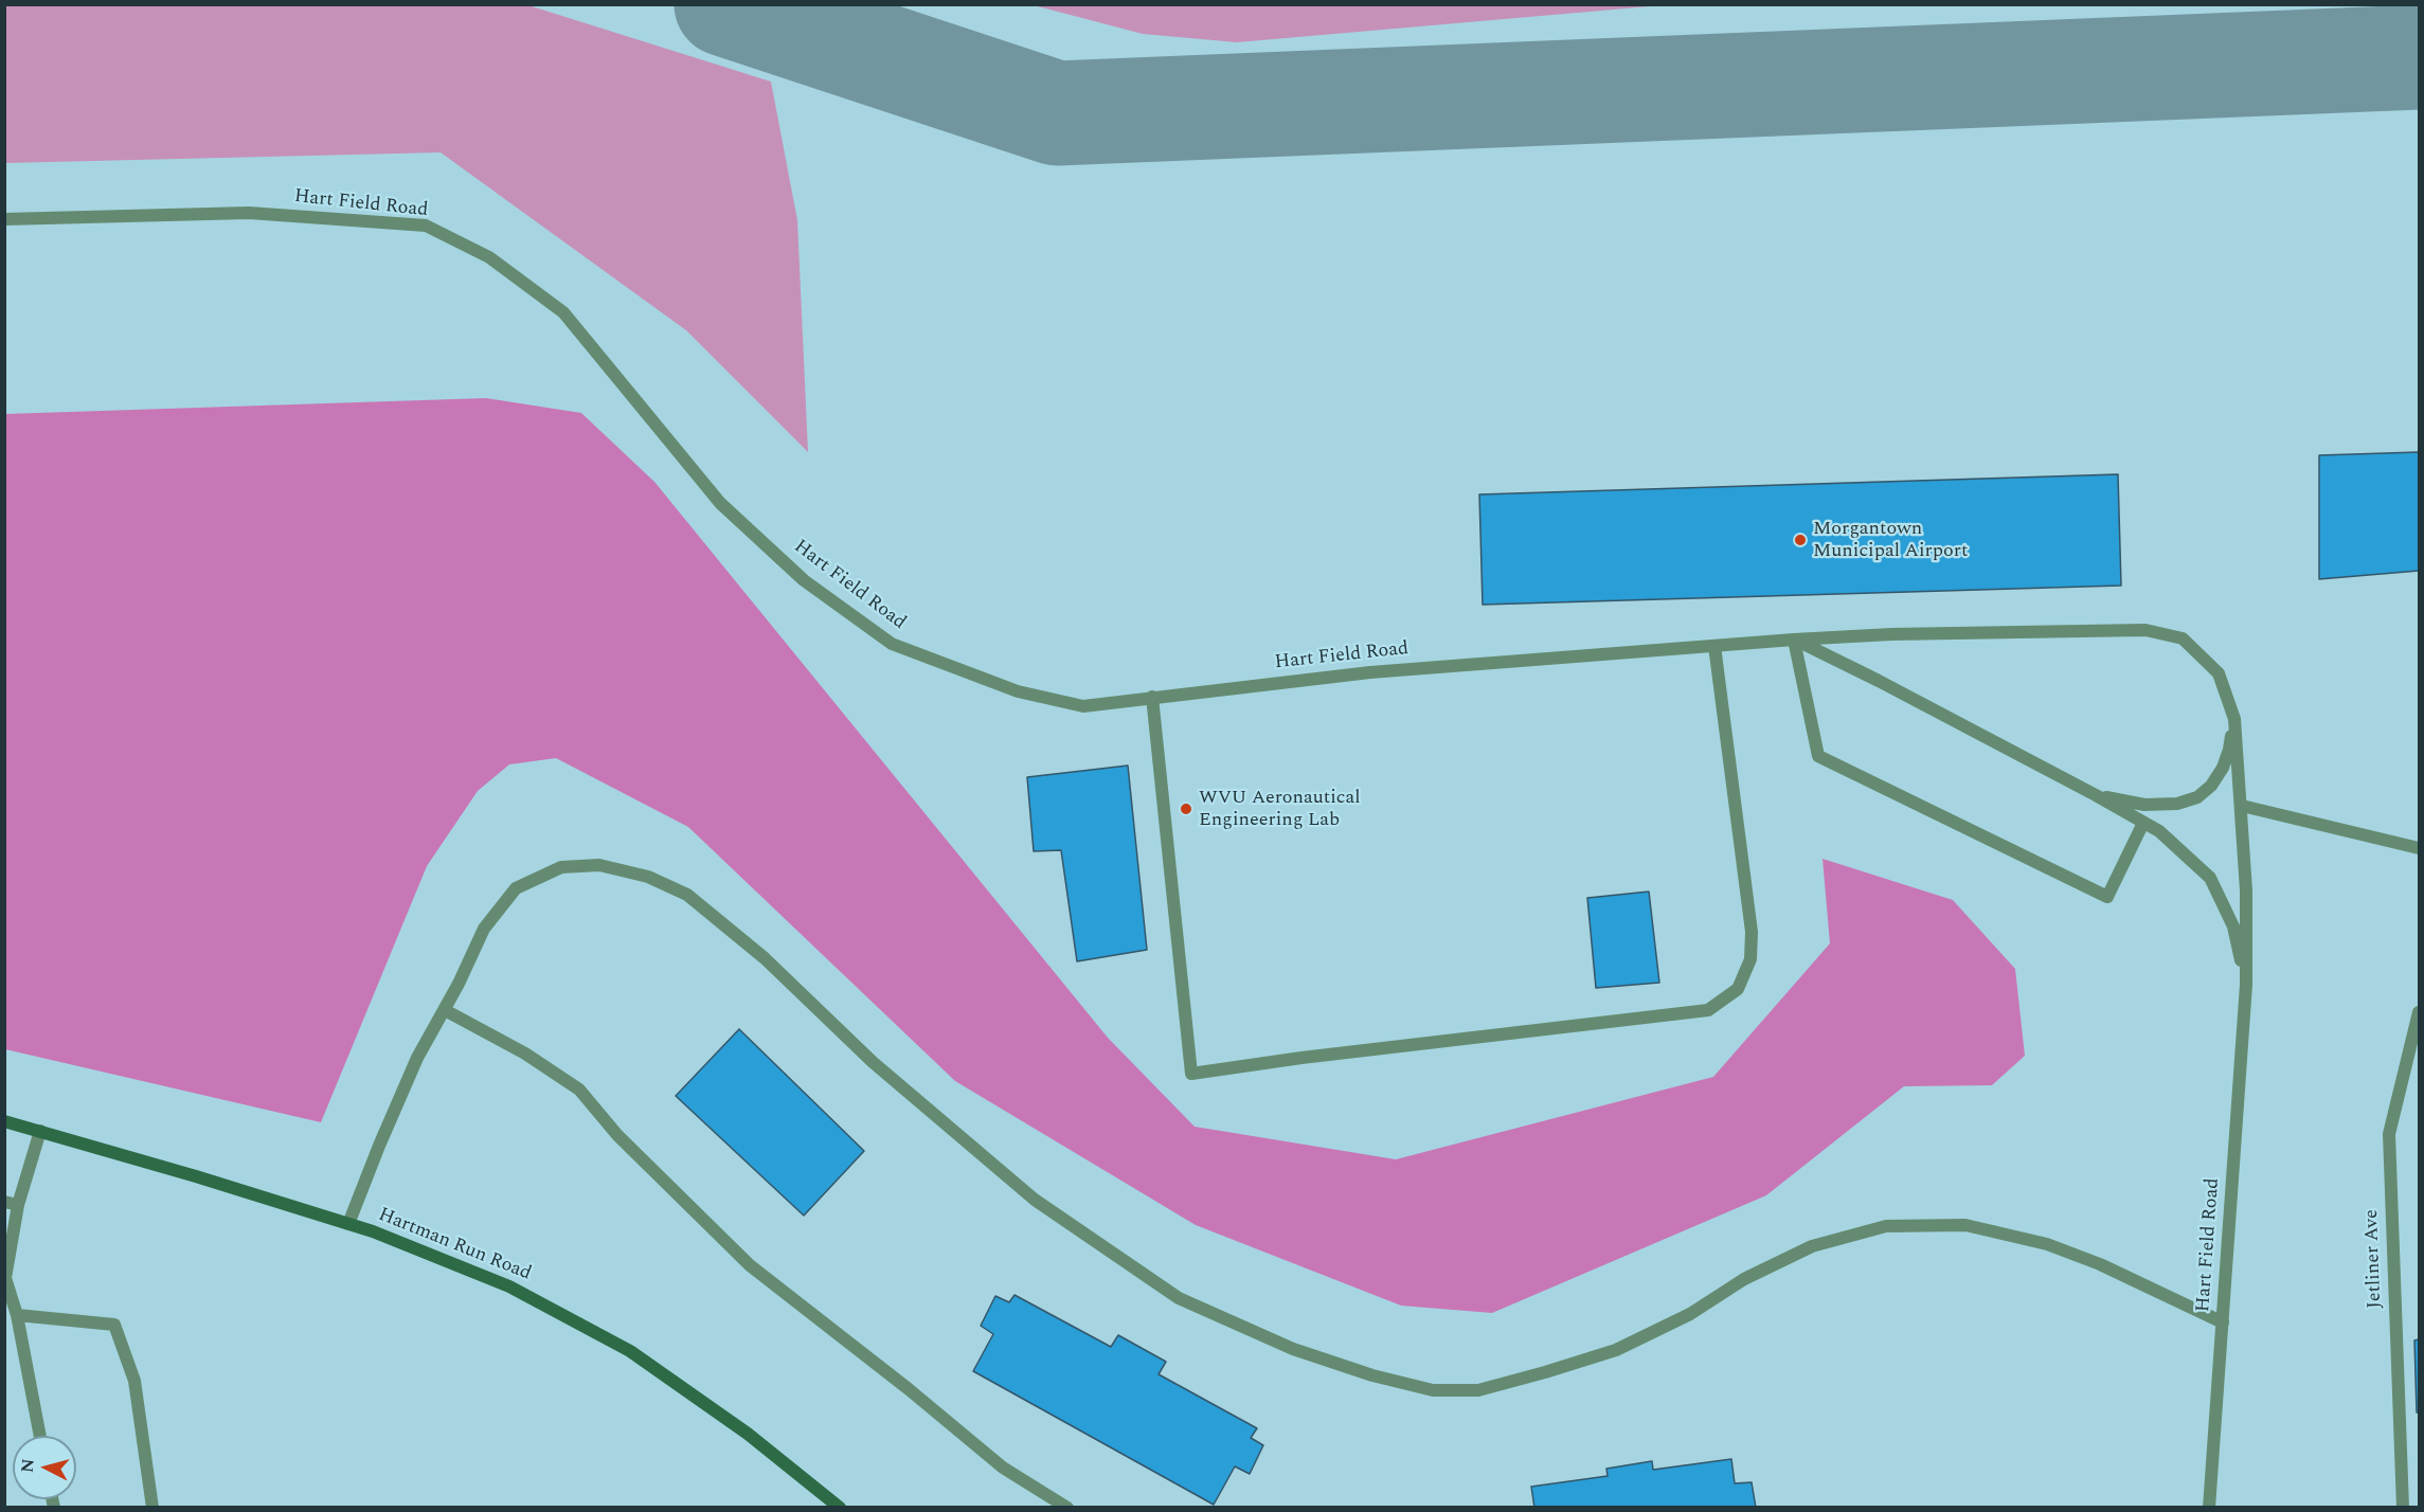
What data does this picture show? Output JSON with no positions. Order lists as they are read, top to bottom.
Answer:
{
  "streets": {
    "main road": ["Hartman Run Road"],
    "street": ["Hart Field Road", "Jetliner Ave"]
  },
  "places": ["Morgantown Municipal Airport", "WVU Aeronautical Engineering Lab"],
  "north": "left"
}
